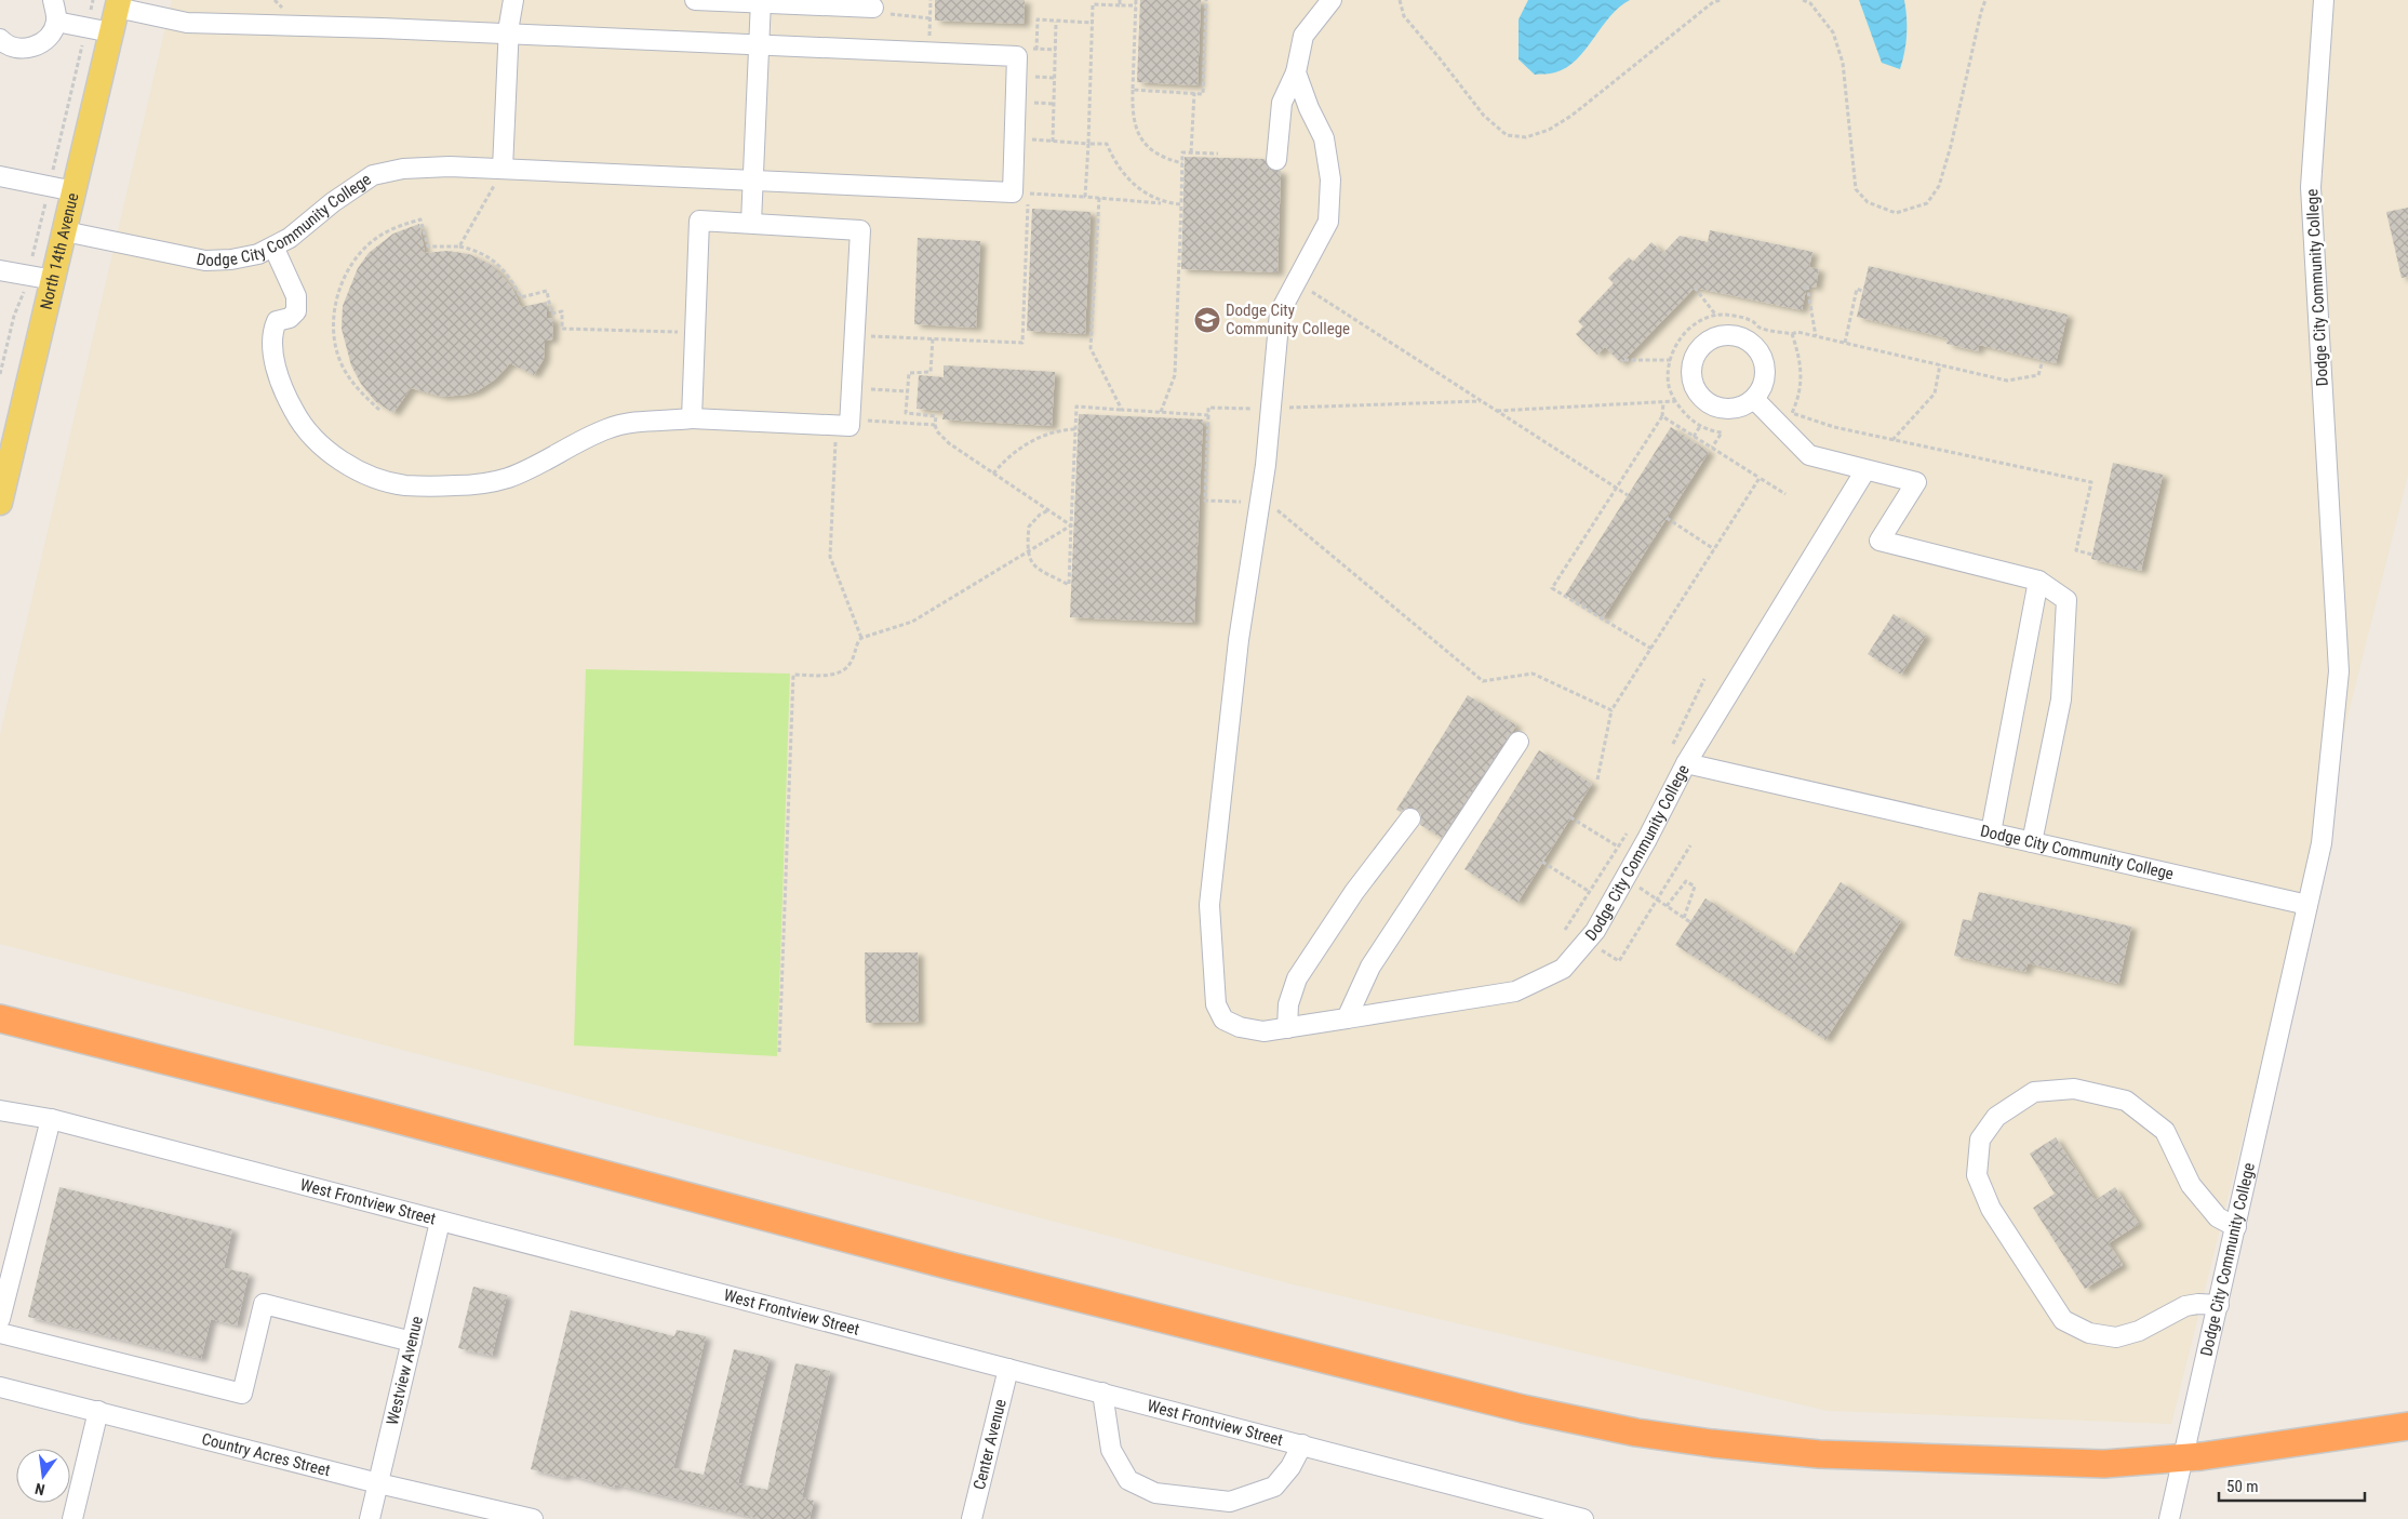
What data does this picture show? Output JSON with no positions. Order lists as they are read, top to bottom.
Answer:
{
  "streets": {
    "main road": ["North 14th Avenue"],
    "street": [
      "Dodge City Community College",
      "West Frontview Street",
      "Westview Avenue",
      "Center Avenue",
      "Country Acres Street"
    ]
  },
  "crossings": [
    ["Dodge City Community College", "North 14th Avenue"],
    ["West Frontview Street", "Westview Avenue"],
    ["West Frontview Street", "Center Avenue"],
    ["Westview Avenue", "Country Acres Street"]
  ],
  "places": {
    "school or university": ["Dodge City Community College"]
  },
  "scale_bar": "50 m",
  "north": "bottom"
}
